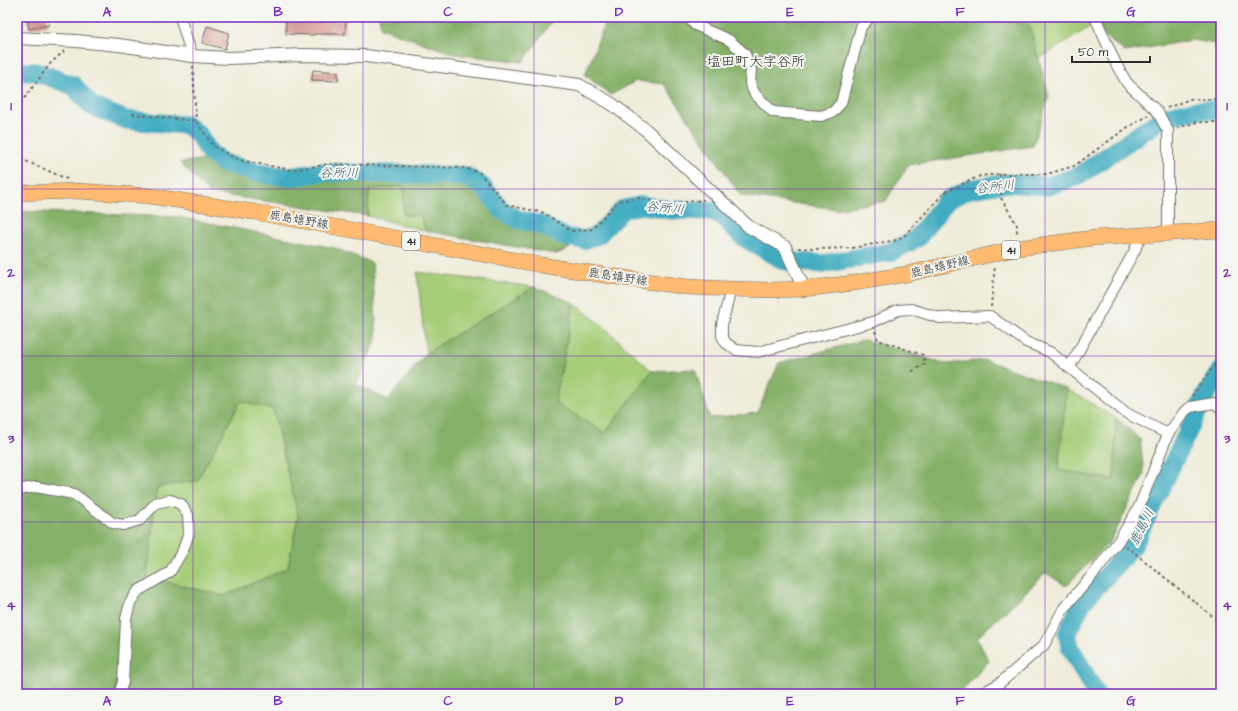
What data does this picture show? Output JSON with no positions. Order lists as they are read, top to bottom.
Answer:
{
  "streets": {
    "main road": ["鹿島嬉野線", "41"]
  },
  "districts": ["塩田町大字谷所"],
  "water": ["谷所川", "鹿島川"],
  "scale_bar": "50 m",
  "grid": {
    "columns": [
      "A",
      "B",
      "C",
      "D",
      "E",
      "F",
      "G"
    ],
    "rows": [
      "1",
      "2",
      "3",
      "4"
    ]
  }
}
